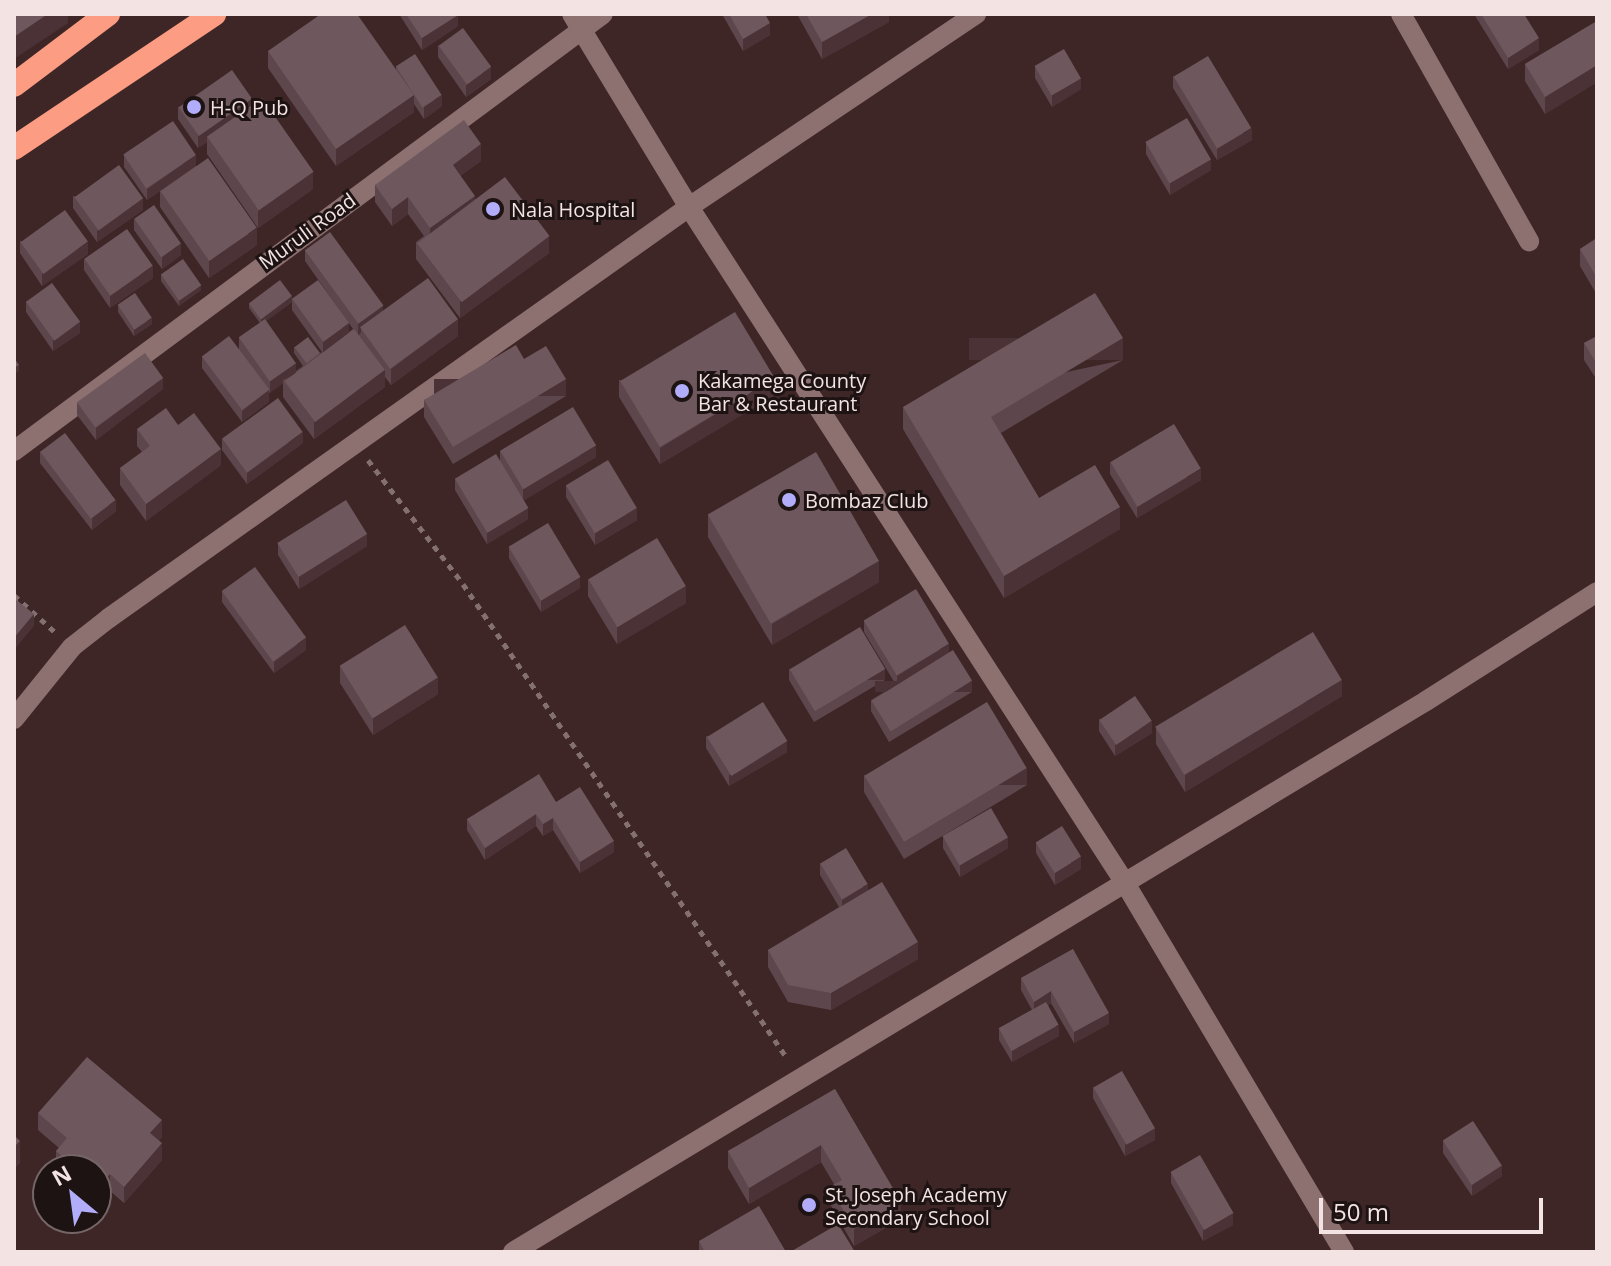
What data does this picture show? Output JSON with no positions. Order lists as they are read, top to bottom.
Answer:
{
  "streets": {
    "street": ["Muruli Road"]
  },
  "places": [
    "H-Q Pub",
    "Nala Hospital",
    "Kakamega County Bar & Restaurant",
    "Bombaz Club",
    "St. Joseph Academy Secondary School"
  ],
  "scale_bar": "50 m",
  "north": "top left"
}
